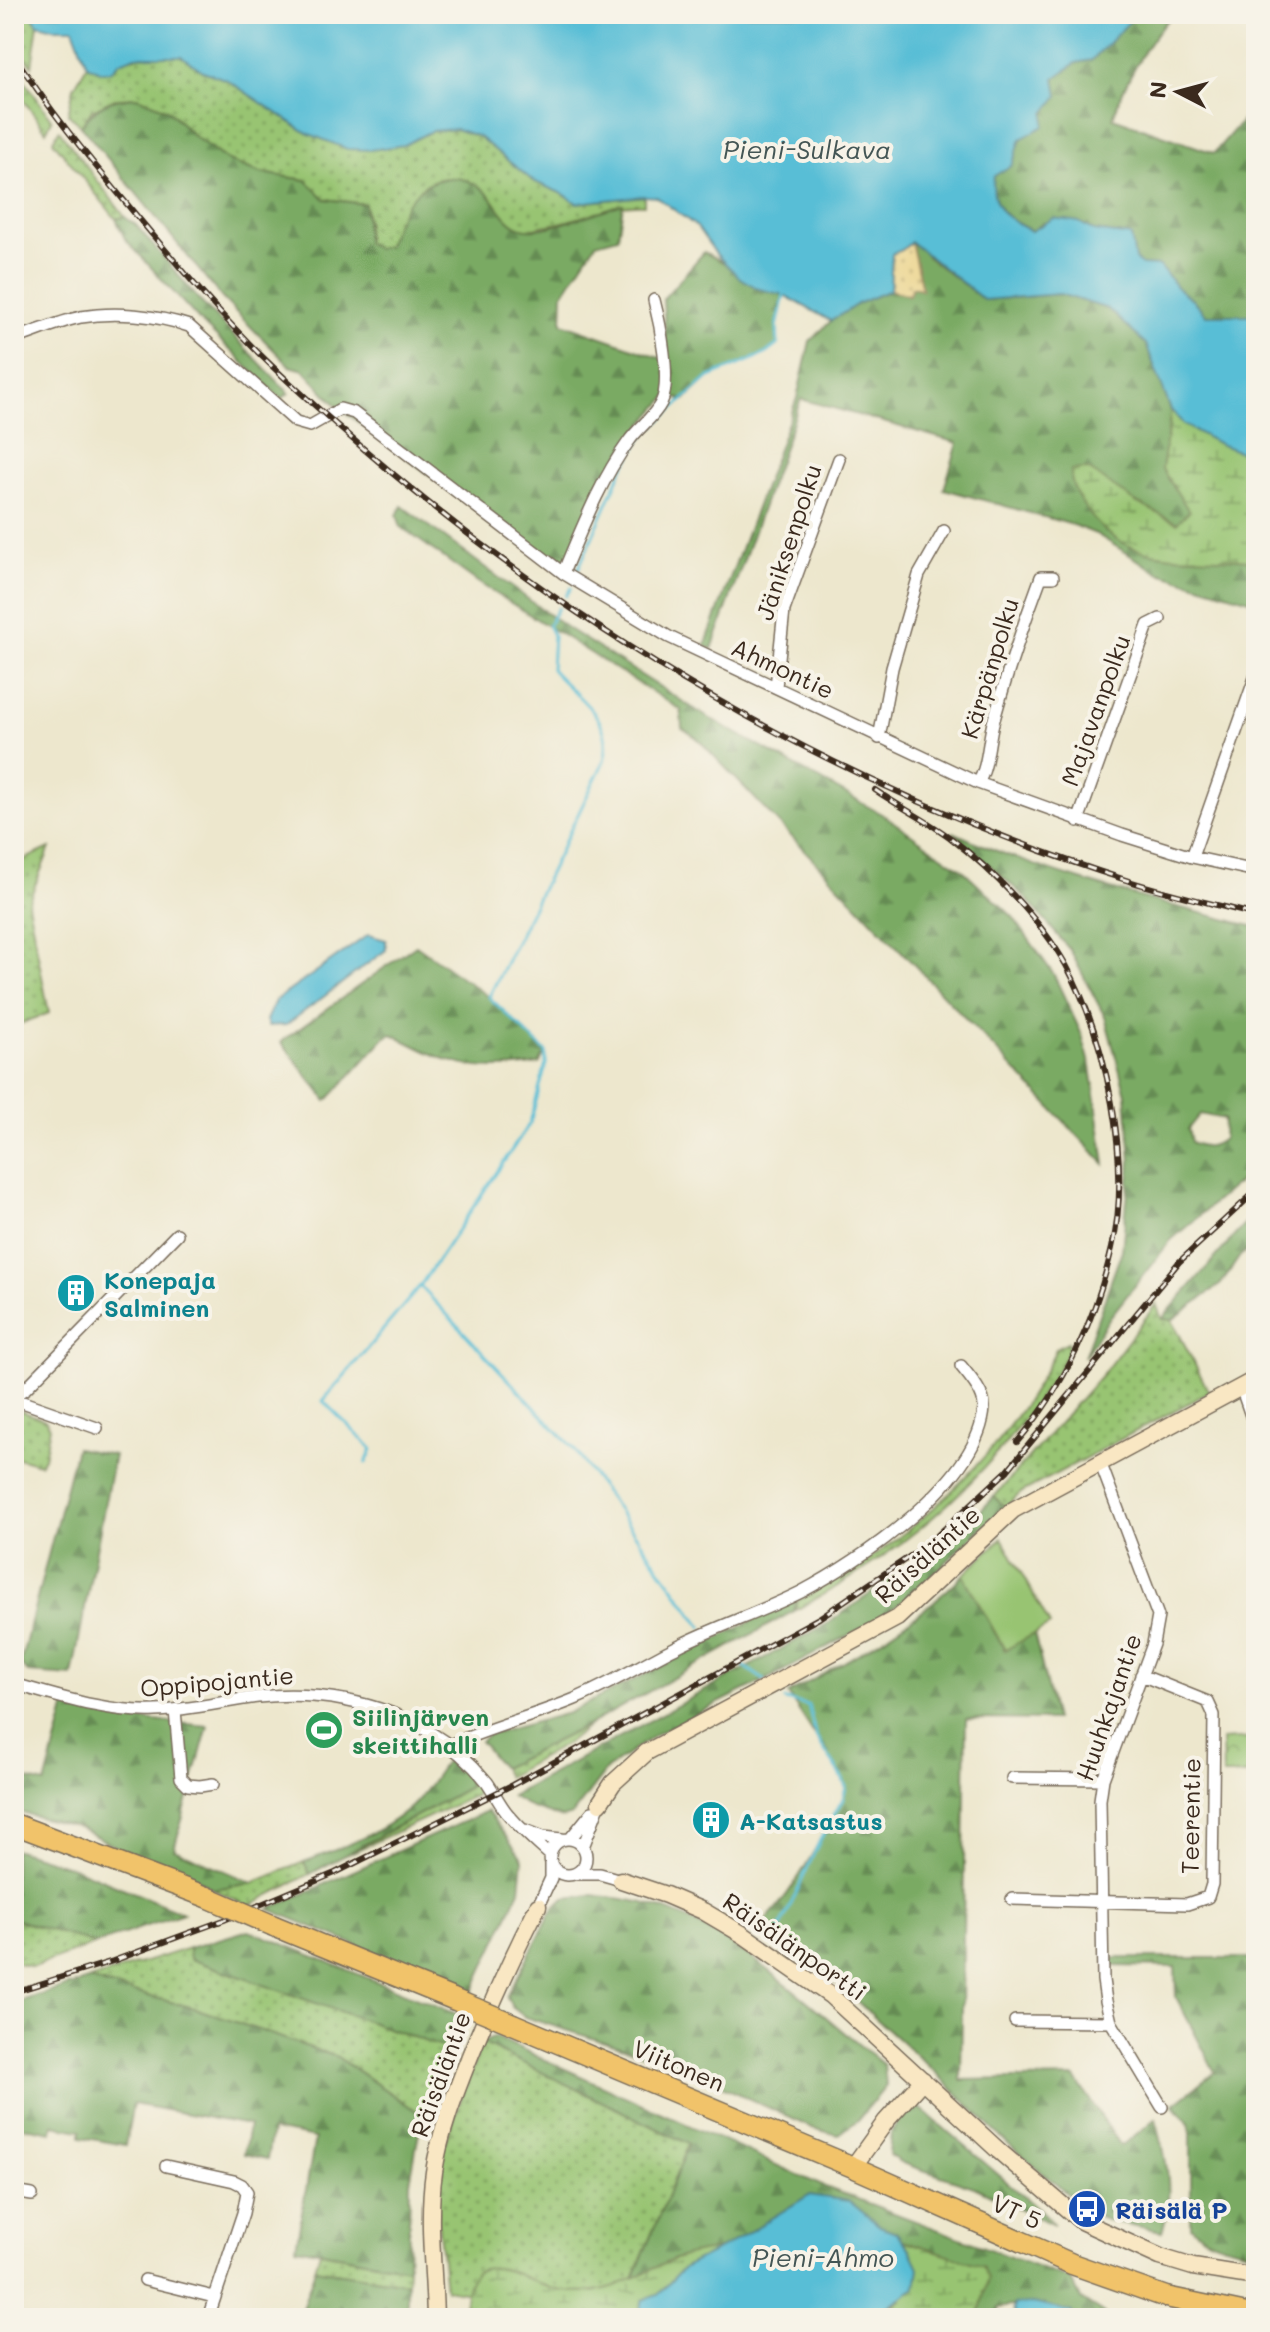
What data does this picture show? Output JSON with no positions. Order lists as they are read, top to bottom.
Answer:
{
  "streets": {
    "highway": ["Viitonen", "VT 5"],
    "street": [
      "Jäniksenpolku",
      "Ahmontie",
      "Kärpänpolku",
      "Majavanpolku",
      "Räisäläntie",
      "Oppipojantie",
      "Huuhkajantie",
      "Teerentie",
      "Räisälänportti"
    ]
  },
  "crossings": [
    ["Jäniksenpolku", "Ahmontie"],
    ["Ahmontie", "Kärpänpolku"],
    ["Ahmontie", "Majavanpolku"],
    ["Räisäläntie", "Huuhkajantie"],
    ["Huuhkajantie", "Teerentie"],
    ["Viitonen", "VT 5"]
  ],
  "water": ["Pieni-Sulkava", "Pieni-Ahmo"],
  "places": {
    "building": ["Konepaja Salminen", "A-Katsastus"],
    "sports": ["Siilinjärven skeittihalli"],
    "bus stop": ["Räisälä P"]
  },
  "north": "left"
}
